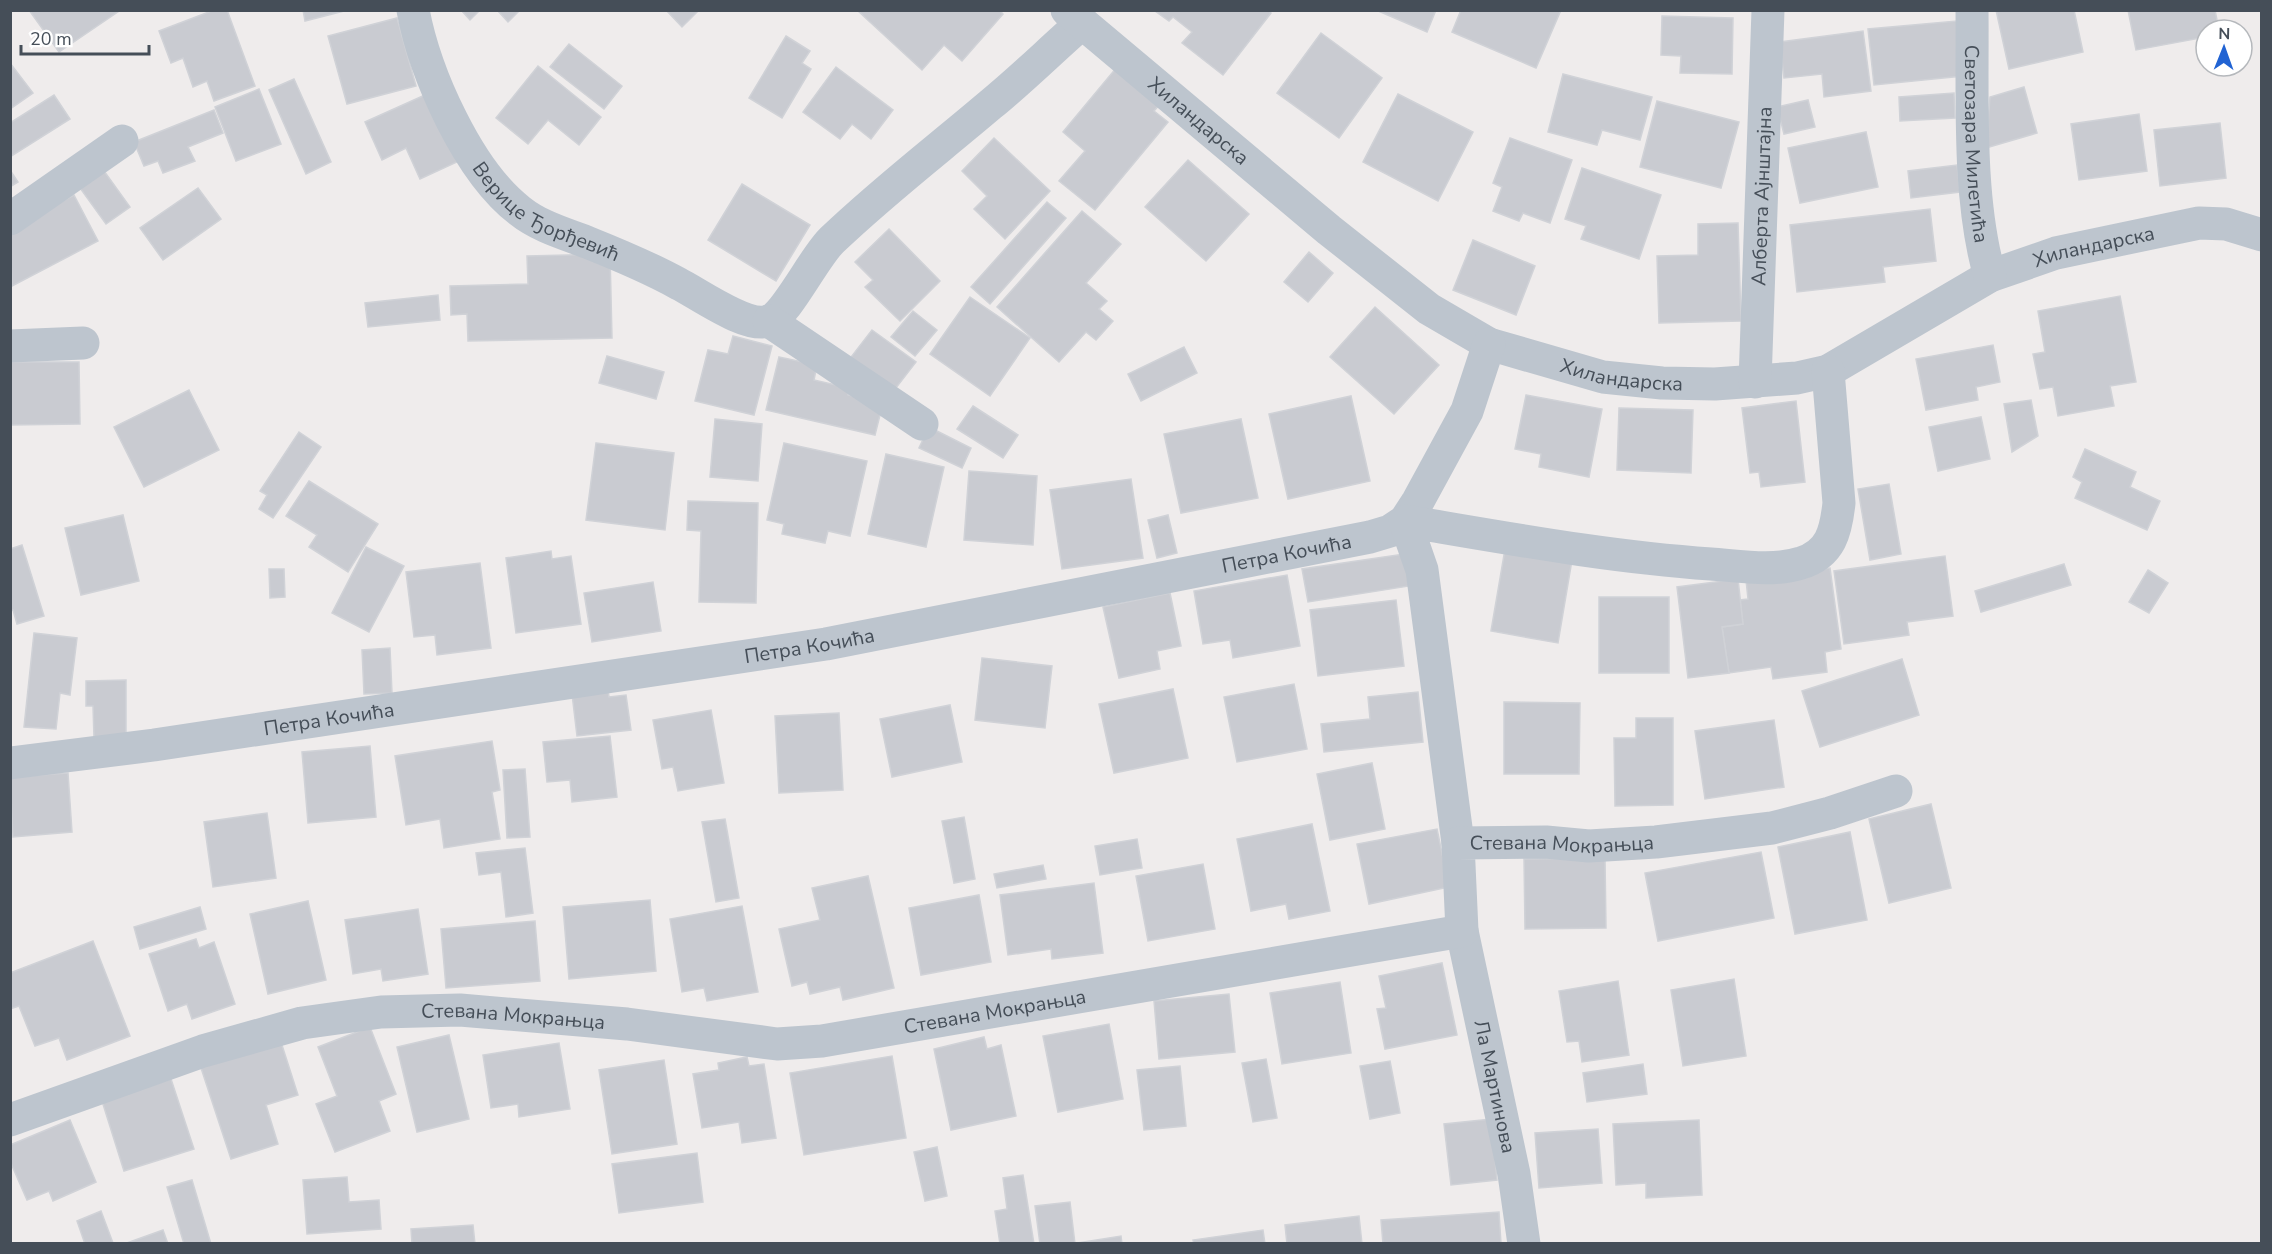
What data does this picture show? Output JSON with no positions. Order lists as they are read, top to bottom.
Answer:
{
  "streets": {
    "street": [
      "Хиландарска",
      "Светозара Милетића",
      "Алберта Ајнштајна",
      "Верице Ђорђевић",
      "Петра Кочића",
      "Стевана Мокрањца",
      "Ла Мартинова"
    ]
  },
  "crossings": [
    ["Хиландарска", "Светозара Милетића"],
    ["Хиландарска", "Алберта Ајнштајна"],
    ["Стевана Мокрањца", "Ла Мартинова"]
  ],
  "scale_bar": "20 m",
  "north": "top"
}
